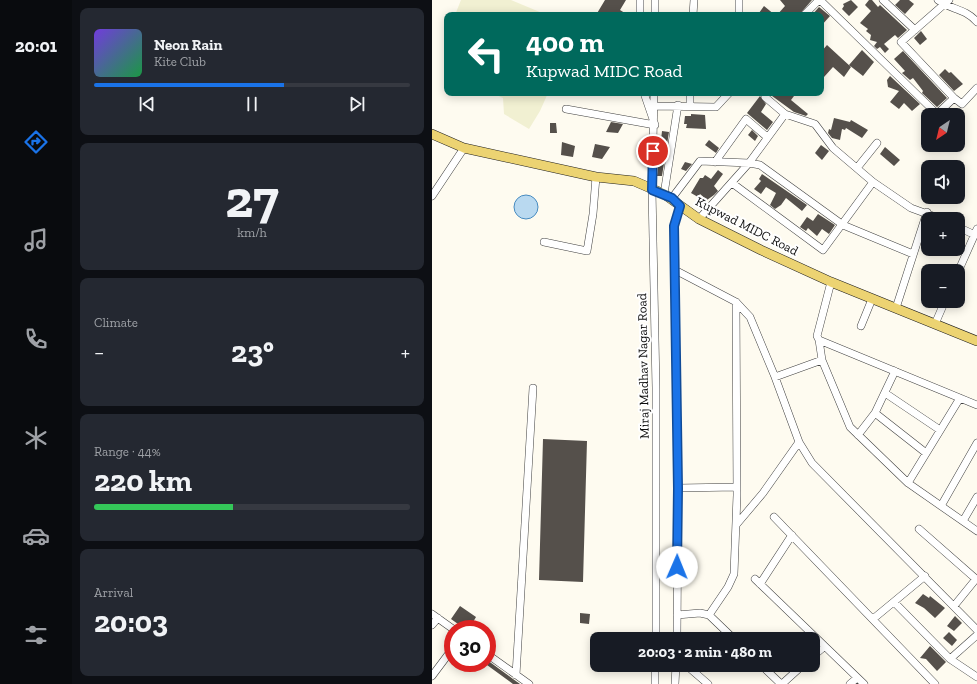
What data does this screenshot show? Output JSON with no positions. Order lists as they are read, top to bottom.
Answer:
{
  "streets": {
    "main road": ["Kupwad MIDC Road"],
    "street": ["Miraj Madhav Nagar Road"]
  },
  "crossings": [
    ["Kupwad MIDC Road", "Miraj Madhav Nagar Road"]
  ],
  "north": "bottom left",
  "page": {
    "tabs": "20:01",
    "turn": ["400 m", "Kupwad MIDC Road"],
    "song": ["Neon Rain", "Kite Club"],
    "map_buttons": ["+", "−"],
    "tile": [
      ["27", "km/h"],
      "Climate",
      ["Range · 44%", "220 km"],
      ["Arrival", "20:03"]
    ],
    "heat": ["−", "23°", "+"],
    "limit": "30",
    "trip": "20:03 · 2 min · 480 m"
  }
}
